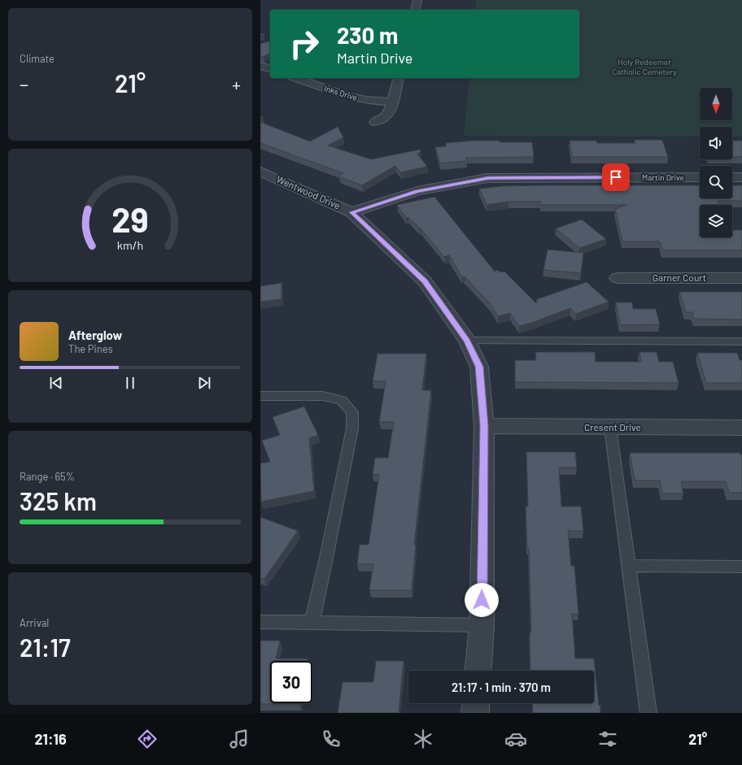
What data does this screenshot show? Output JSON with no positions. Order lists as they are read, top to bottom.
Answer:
{
  "streets": {
    "street": [
      "Inks Drive",
      "Martin Drive",
      "Wentwood Drive",
      "Garner Court",
      "Cresent Drive"
    ]
  },
  "crossings": [
    ["Martin Drive", "Wentwood Drive"],
    ["Wentwood Drive", "Cresent Drive"]
  ],
  "parks": ["Holy Redeemer Catholic Cemetery"],
  "north": "bottom",
  "page": {
    "tile": [
      "Climate",
      ["Range · 65%", "325 km"],
      ["Arrival", "21:17"]
    ],
    "turn": ["230 m", "Martin Drive"],
    "heat": ["−", "21°", "+"],
    "song": ["Afterglow", "The Pines"],
    "limit": "30",
    "trip": "21:17 · 1 min · 370 m",
    "tabs": ["21:16", "21°"],
    "gauge": ["29", "km/h"]
  }
}
